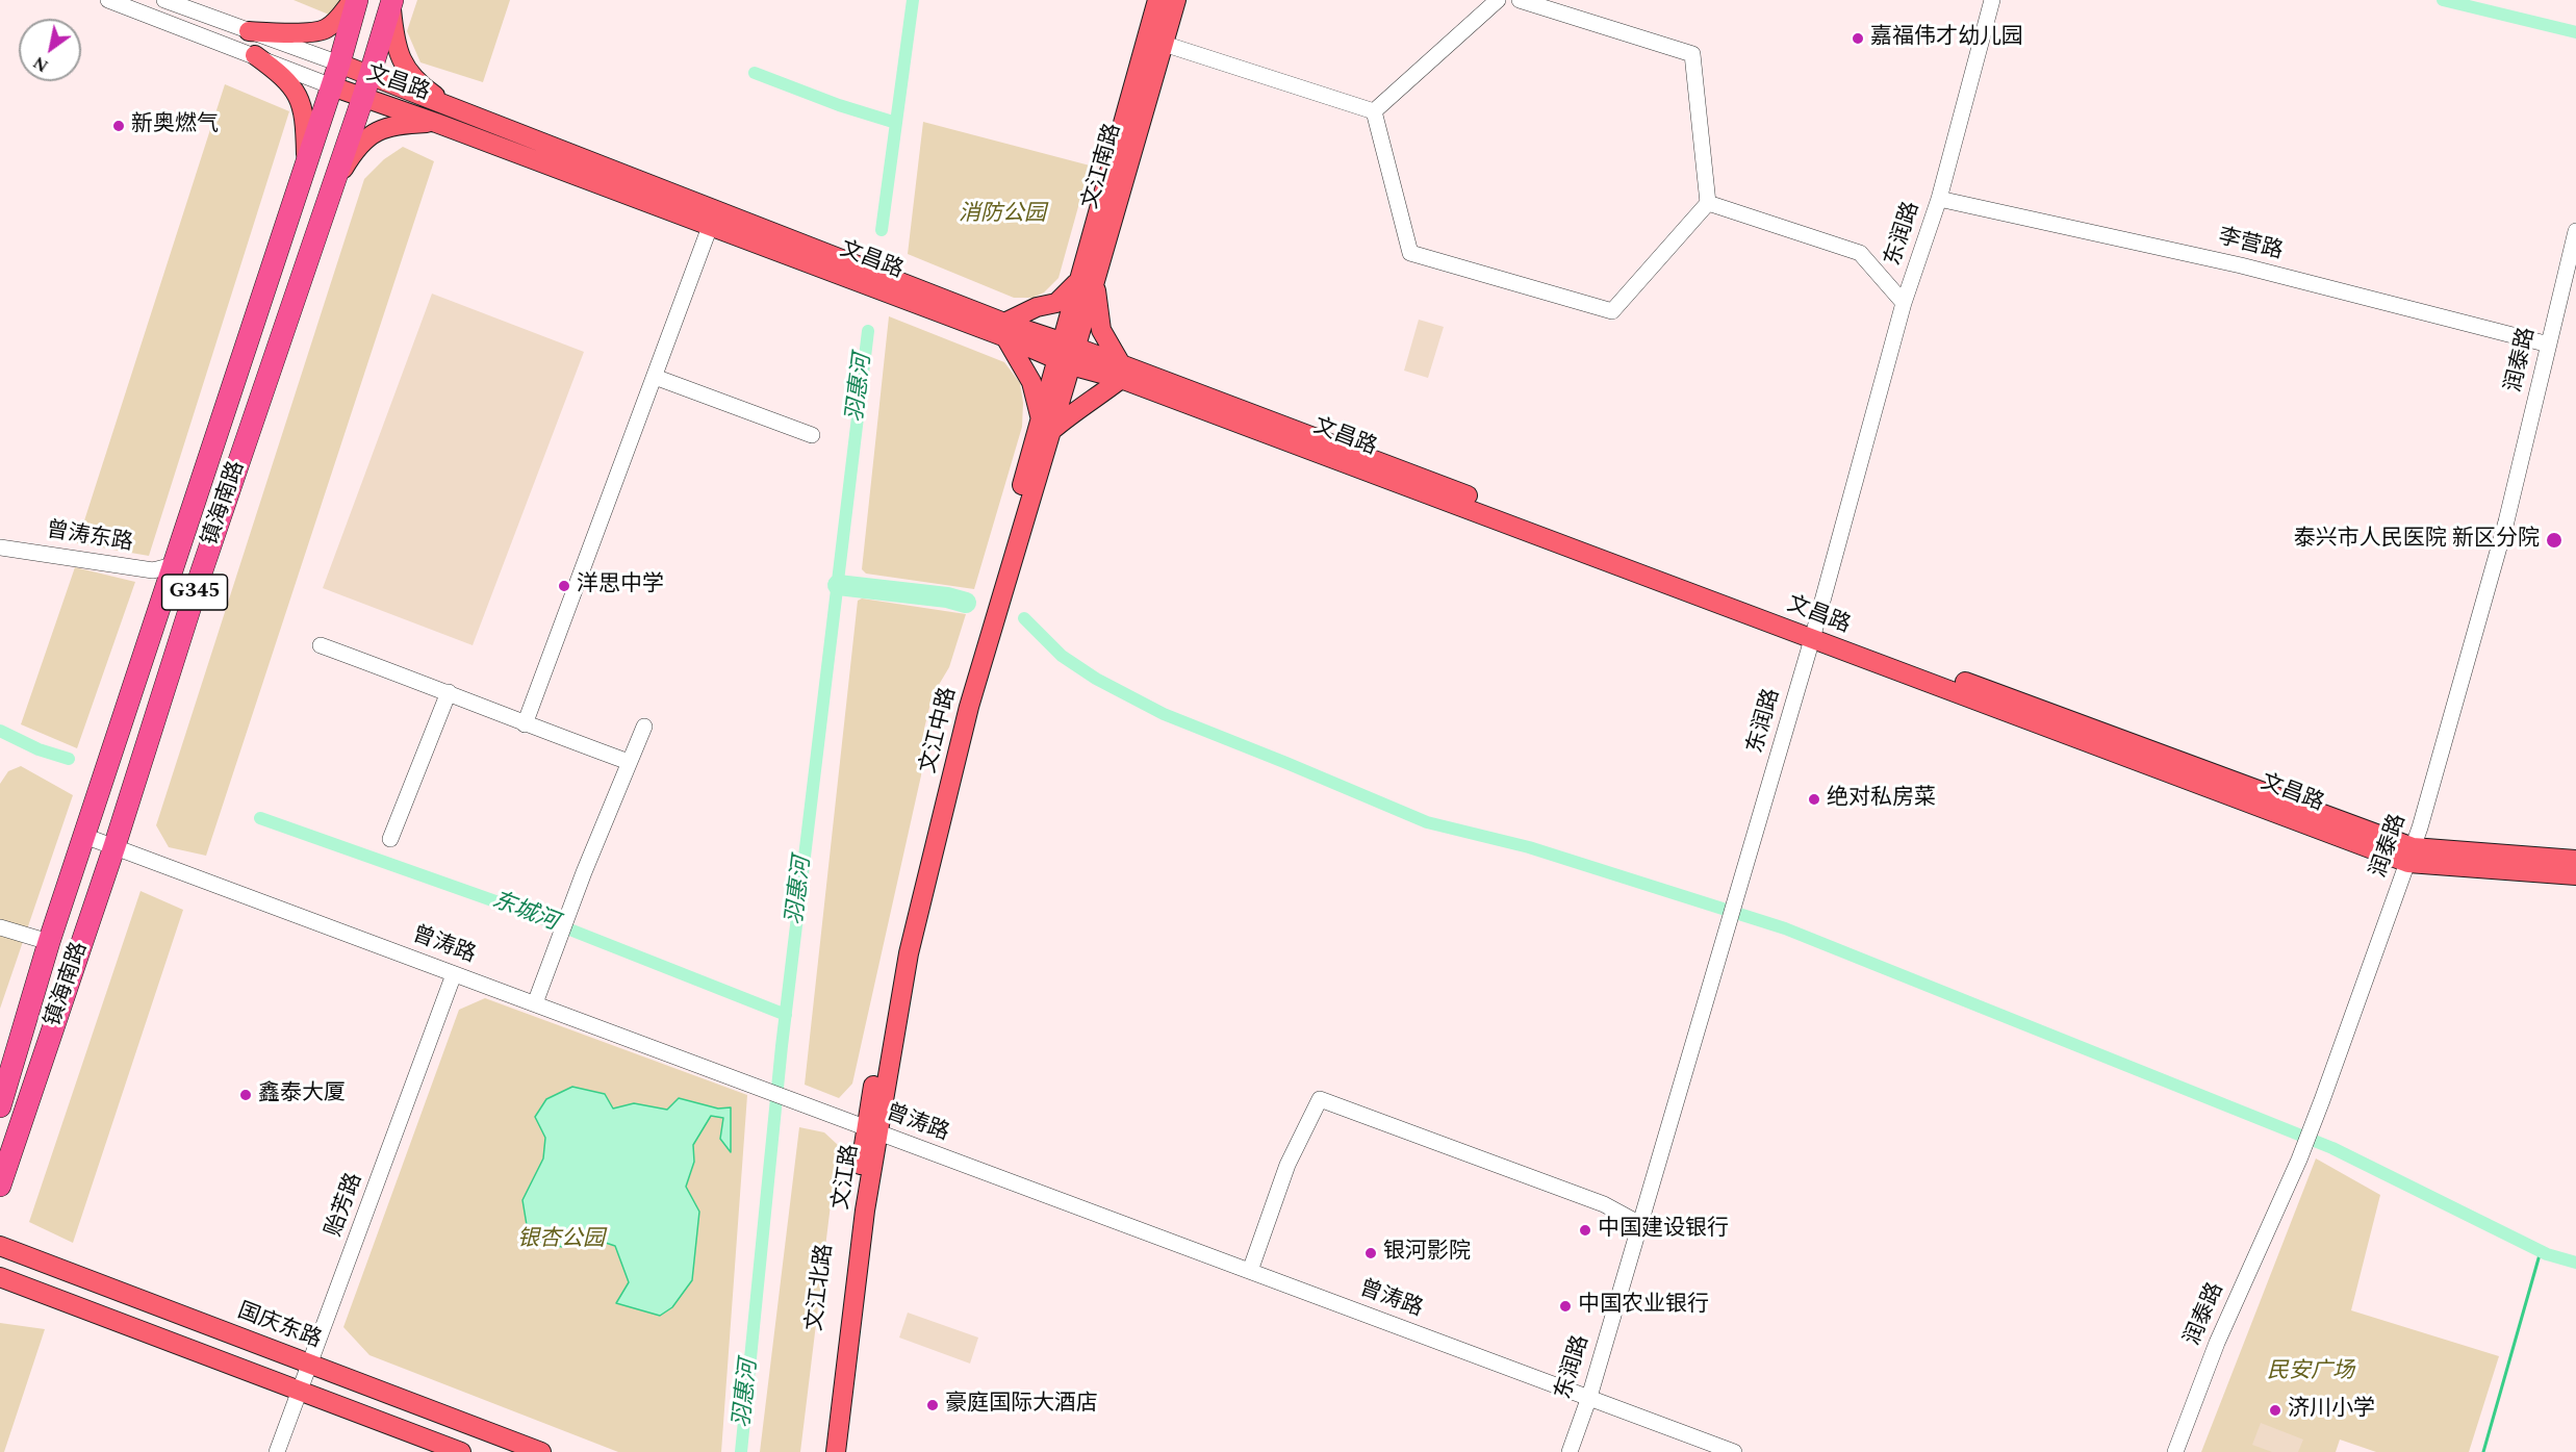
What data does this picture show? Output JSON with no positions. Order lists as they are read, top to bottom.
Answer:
{
  "streets": {
    "highway": ["镇海南路", "G345"],
    "main road": [
      "文昌路",
      "文江南路",
      "文江中路",
      "文江路",
      "文江北路",
      "国庆东路"
    ],
    "street": [
      "东润路",
      "李营路",
      "润泰路",
      "曾涛东路",
      "曾涛路",
      "贻芳路"
    ]
  },
  "crossings": [
    ["文昌路", "文江南路"],
    ["文昌路", "东润路"],
    ["文昌路", "润泰路"],
    ["文昌路", "镇海南路"],
    ["文昌路", "文江中路"],
    ["文江南路", "文江中路"],
    ["东润路", "李营路"],
    ["东润路", "曾涛路"],
    ["李营路", "润泰路"],
    ["镇海南路", "曾涛东路"],
    ["镇海南路", "曾涛路"],
    ["文江中路", "曾涛路"],
    ["文江中路", "文江路"],
    ["文江中路", "文江北路"],
    ["曾涛路", "文江路"],
    ["曾涛路", "贻芳路"],
    ["曾涛路", "文江北路"],
    ["文江路", "文江北路"],
    ["贻芳路", "国庆东路"]
  ],
  "water": ["羽惠河", "东城河"],
  "parks": ["消防公园", "银杏公园", "民安广场"],
  "places": [
    "嘉福伟才幼儿园",
    "新奥燃气",
    "泰兴市人民医院 新区分院",
    "洋思中学",
    "绝对私房菜",
    "鑫泰大厦",
    "中国建设银行",
    "银河影院",
    "中国农业银行",
    "豪庭国际大酒店",
    "济川小学"
  ],
  "north": "bottom left"
}
